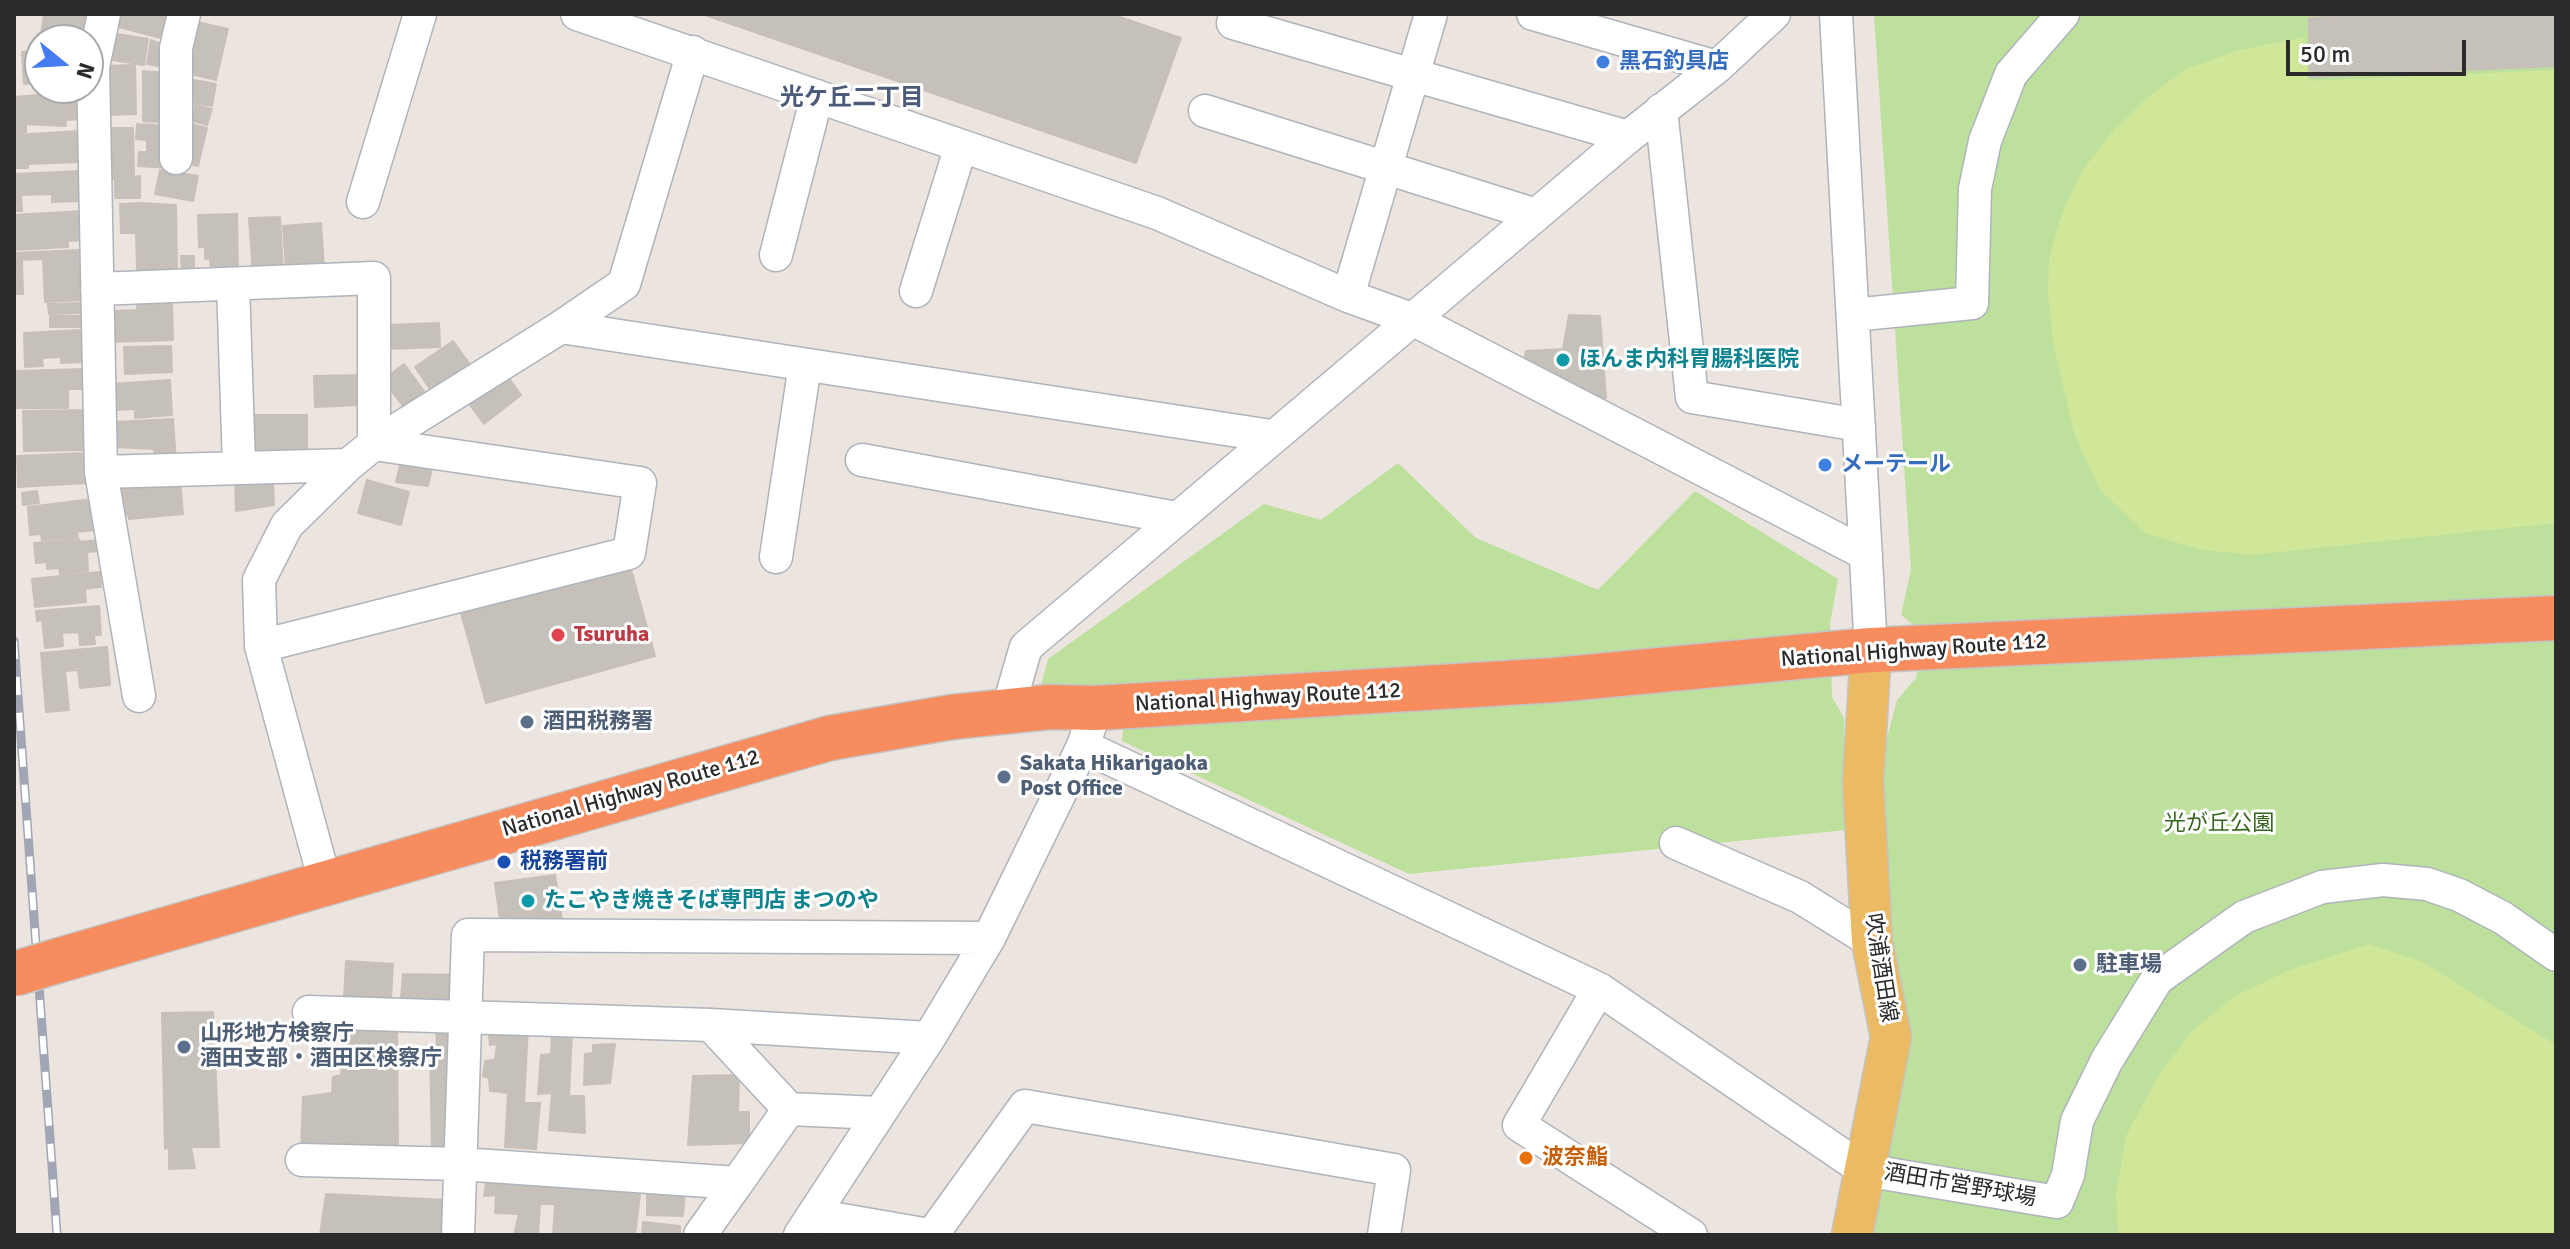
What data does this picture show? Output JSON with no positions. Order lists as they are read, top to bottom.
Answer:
{
  "streets": {
    "highway": ["National Highway Route 112"],
    "main road": ["吹浦酒田線"],
    "street": ["酒田市営野球場"]
  },
  "crossings": [
    ["National Highway Route 112", "吹浦酒田線"],
    ["吹浦酒田線", "酒田市営野球場"]
  ],
  "districts": ["光ケ丘二丁目"],
  "parks": ["光が丘公園"],
  "places": [
    "黒石釣具店",
    "ほんま内科胃腸科医院",
    "メーテール",
    "Tsuruha",
    "酒田税務署",
    "Sakata Hikarigaoka Post Office",
    "税務署前",
    "たこやき焼きそば専門店 まつのや",
    "駐車場",
    "山形地方検察庁 酒田支部・酒田区検察庁",
    "波奈鮨"
  ],
  "scale_bar": "50 m",
  "north": "right"
}
